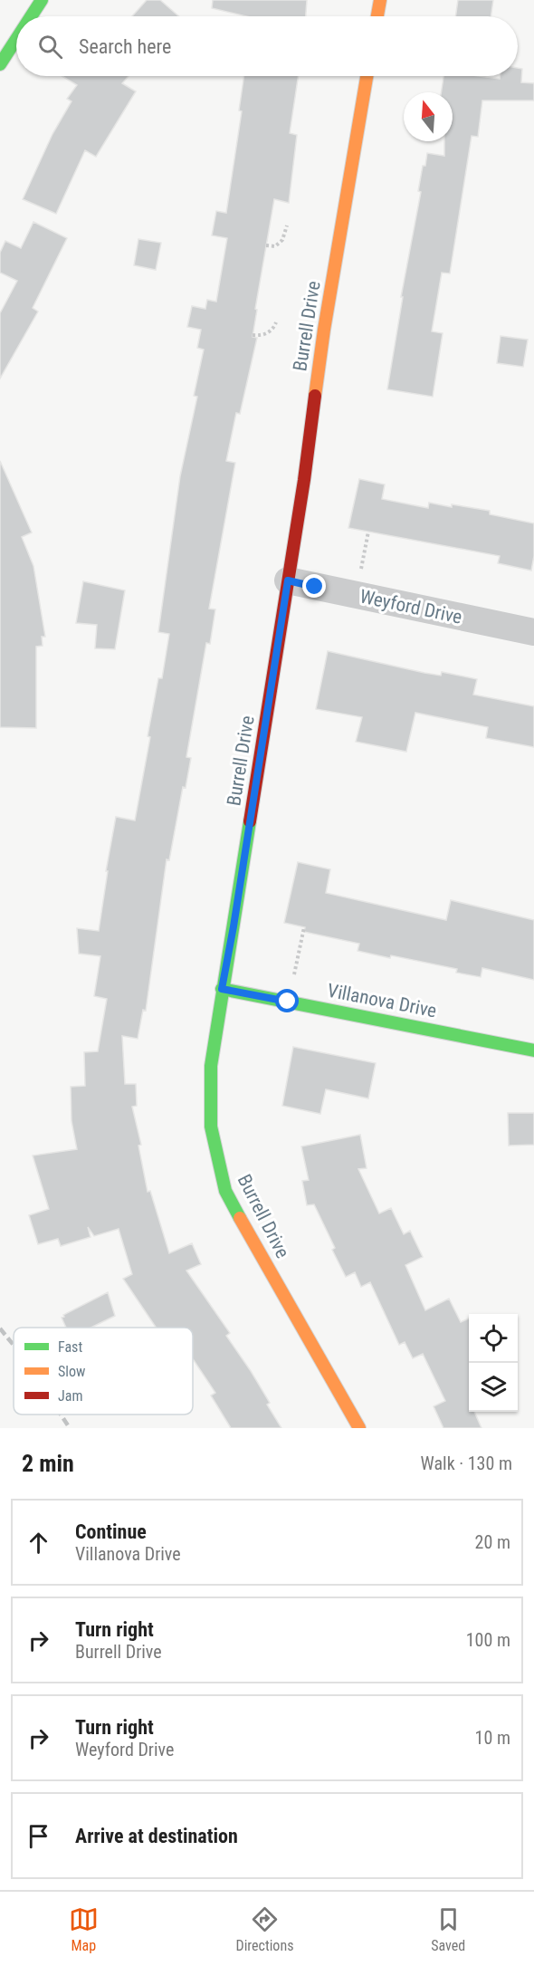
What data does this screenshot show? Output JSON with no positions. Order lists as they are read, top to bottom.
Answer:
{
  "streets": {
    "street": ["Burrell Drive", "Weyford Drive", "Villanova Drive"]
  },
  "crossings": [
    ["Burrell Drive", "Weyford Drive"],
    ["Burrell Drive", "Villanova Drive"]
  ],
  "legend": ["Fast", "Slow", "Jam"],
  "north": "top",
  "page": {
    "search": "Search here",
    "heading": ["2 min", "Walk · 130 m"],
    "list": [
      ["Continue", "Villanova Drive", "20 m"],
      ["Turn right", "Burrell Drive", "100 m"],
      ["Turn right", "Weyford Drive", "10 m"],
      "Arrive at destination"
    ],
    "nav": ["Map", "Directions", "Saved"]
  }
}
